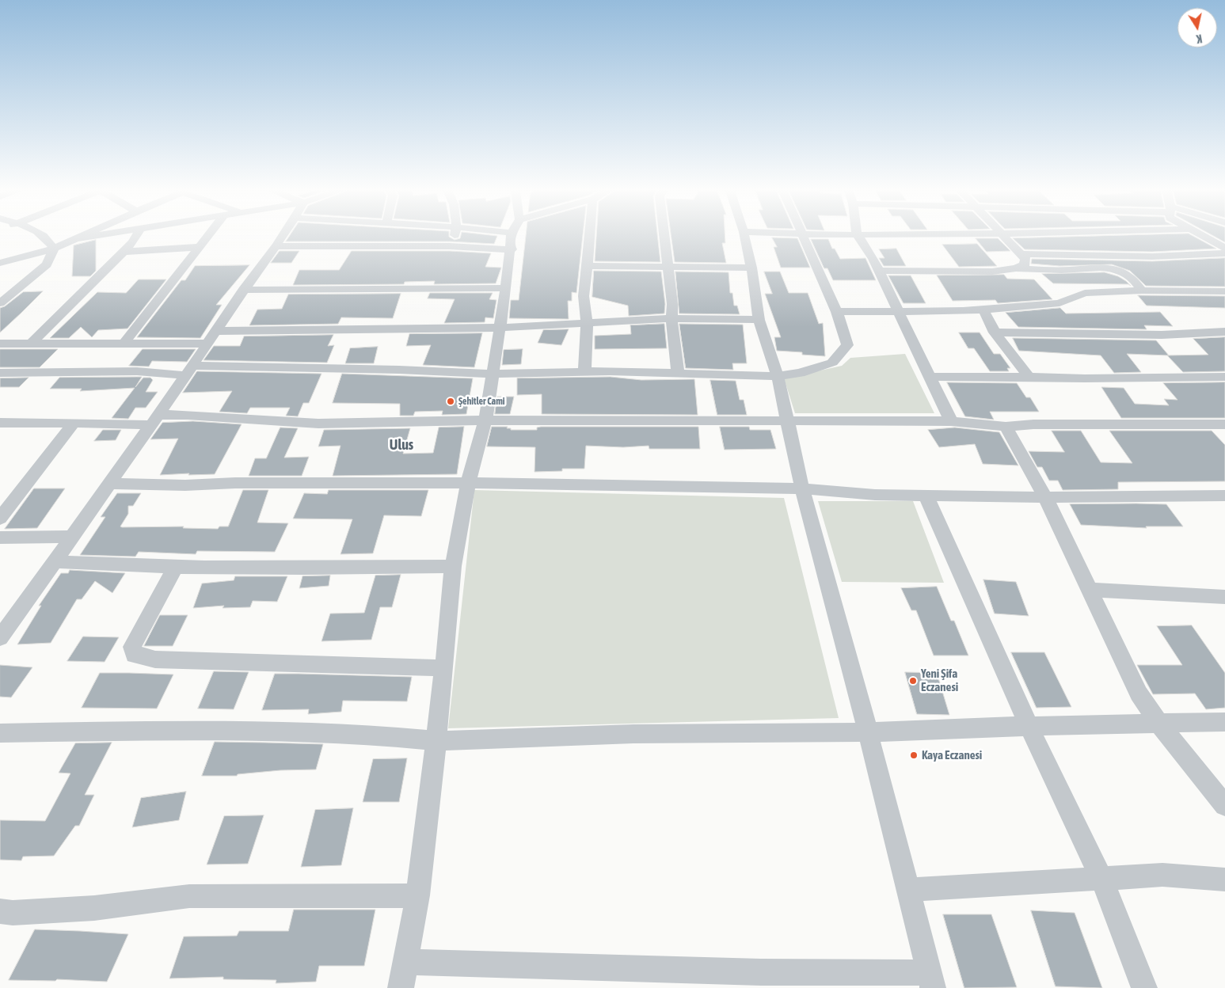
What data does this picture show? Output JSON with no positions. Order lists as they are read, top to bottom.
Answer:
{
  "districts": ["Ulus"],
  "places": ["Şehitler Cami", "Yeni Şifa Eczanesi", "Kaya Eczanesi"],
  "north": "bottom"
}
